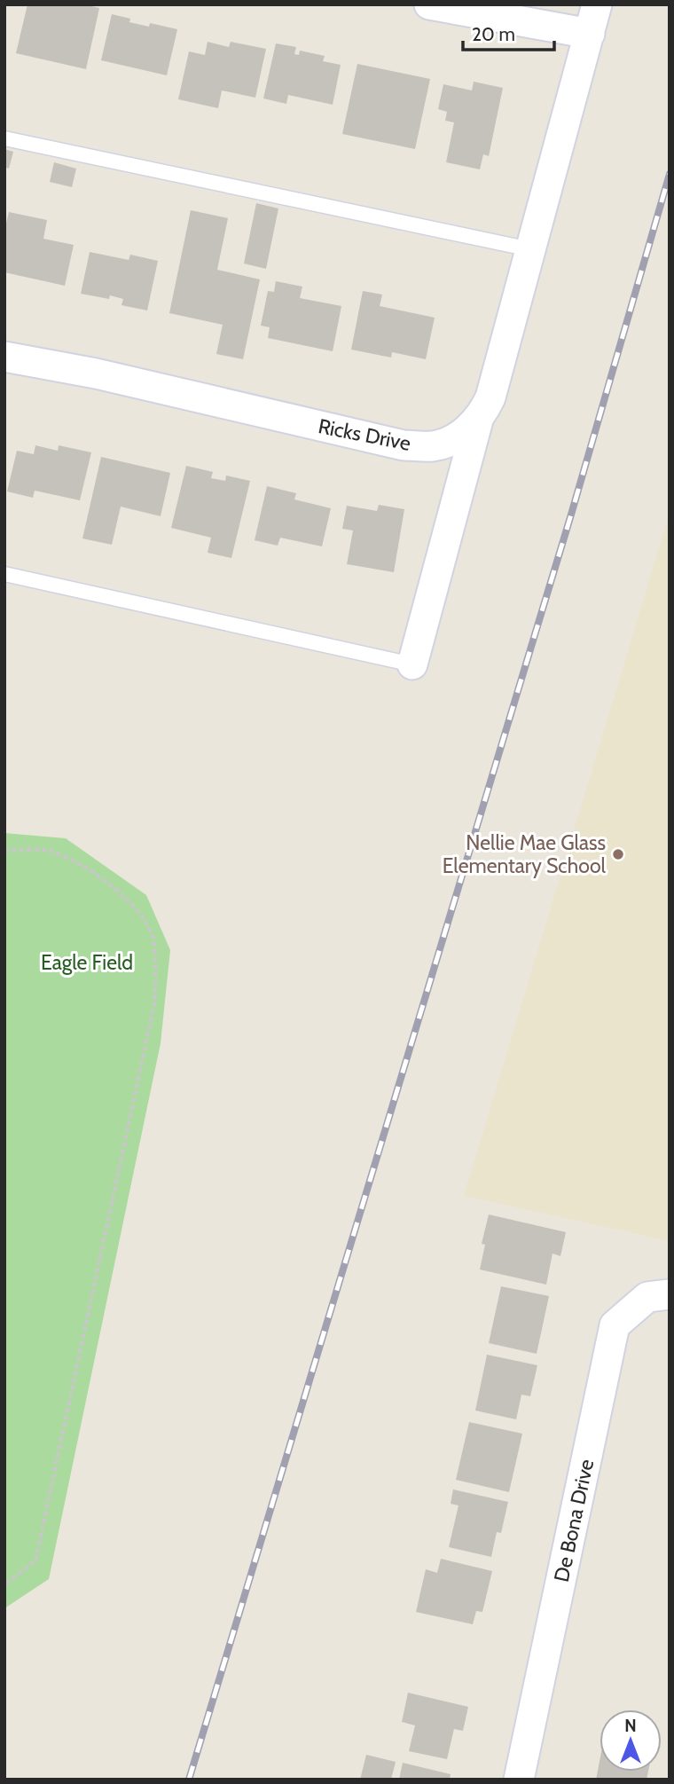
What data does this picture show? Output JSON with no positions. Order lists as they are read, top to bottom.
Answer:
{
  "streets": {
    "street": ["Ricks Drive", "De Bona Drive"]
  },
  "parks": ["Eagle Field"],
  "places": ["Nellie Mae Glass Elementary School"],
  "scale_bar": "20 m",
  "north": "top"
}
